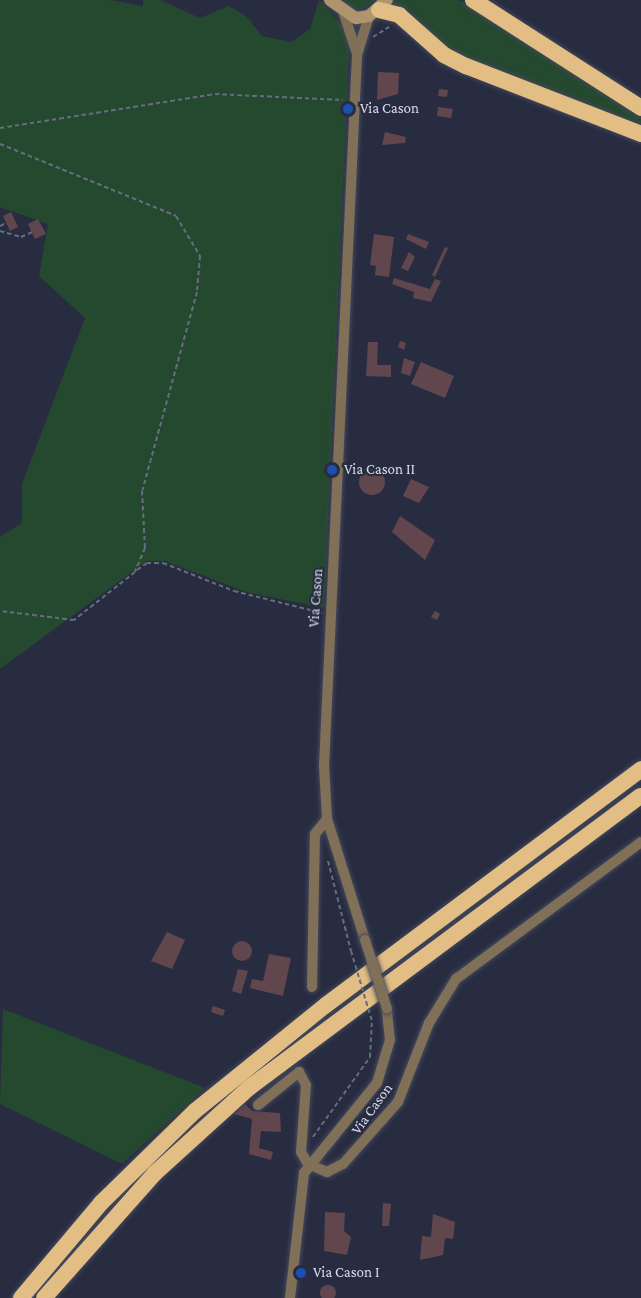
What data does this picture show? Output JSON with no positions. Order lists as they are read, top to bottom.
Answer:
{
  "streets": {
    "street": ["Via Cason"]
  },
  "places": ["Via Cason", "Via Cason II", "Via Cason I"]
}
